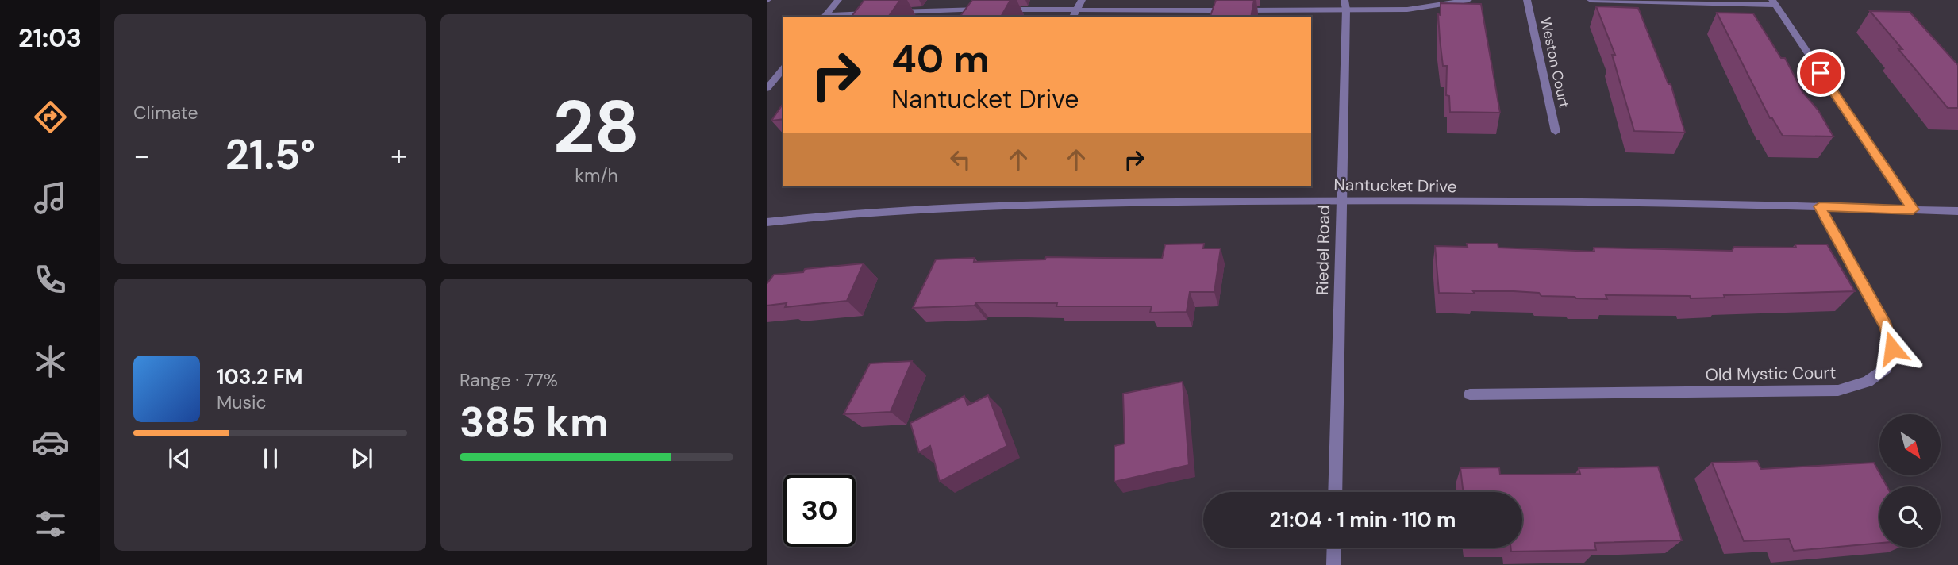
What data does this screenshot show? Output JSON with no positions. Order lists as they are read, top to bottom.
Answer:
{
  "streets": {
    "street": [
      "Weston Court",
      "Nantucket Drive",
      "Riedel Road",
      "Old Mystic Court"
    ]
  },
  "crossings": [
    ["Nantucket Drive", "Riedel Road"],
    ["Nantucket Drive", "Old Mystic Court"]
  ],
  "north": "bottom right",
  "page": {
    "tabs": "21:03",
    "tile": [
      "Climate",
      ["28", "km/h"],
      ["Range · 77%", "385 km"]
    ],
    "turn": ["40 m", "Nantucket Drive"],
    "heat": ["−", "21.5°", "+"],
    "song": ["103.2 FM", "Music"],
    "limit": "30",
    "trip": "21:04 · 1 min · 110 m"
  }
}
